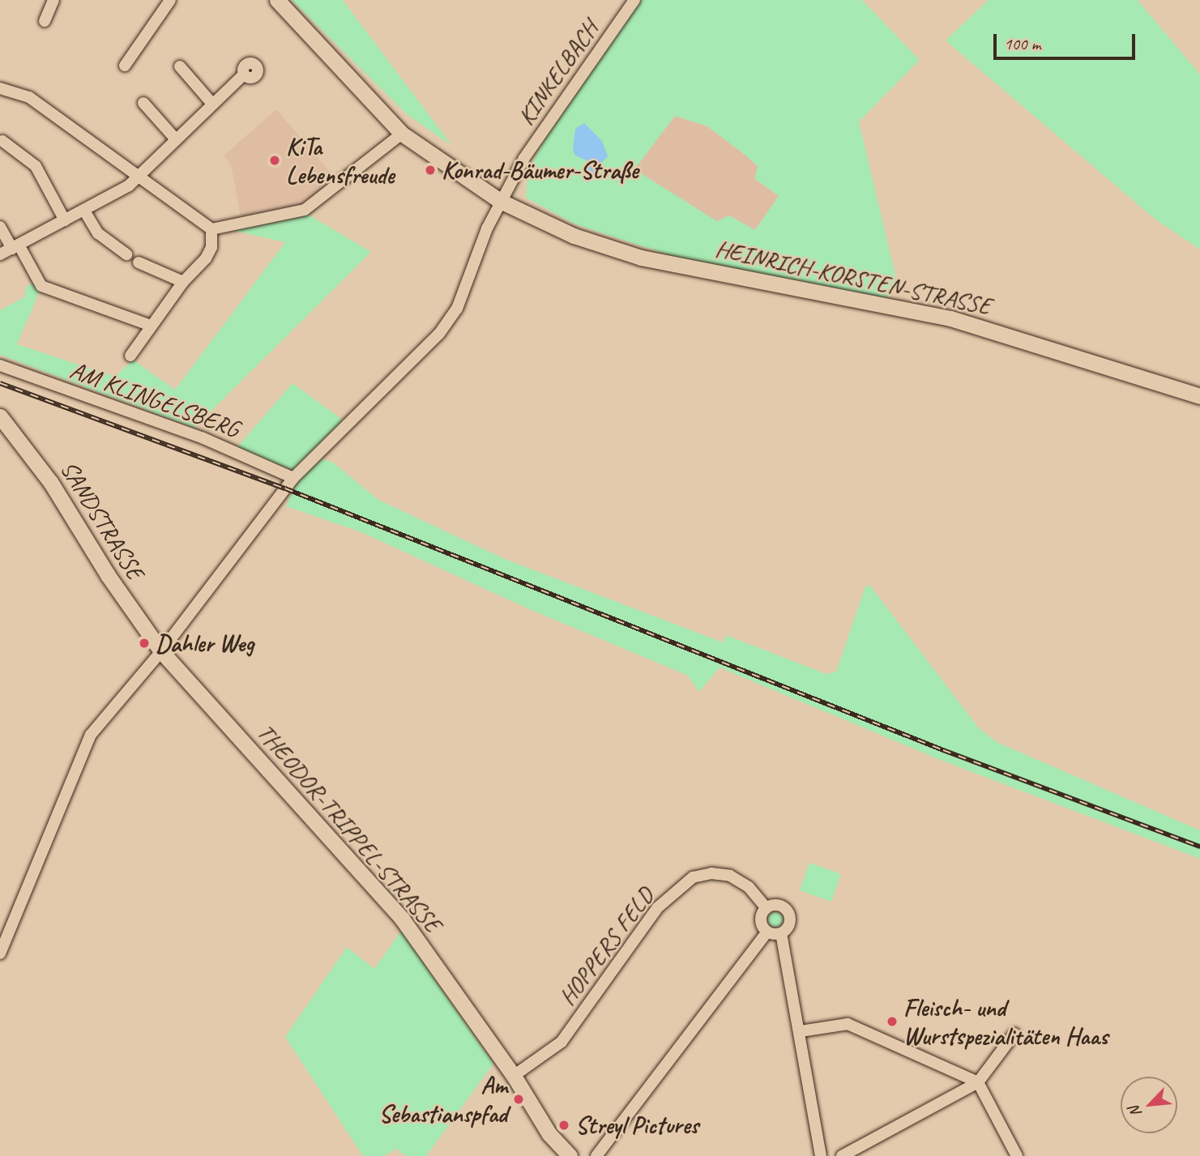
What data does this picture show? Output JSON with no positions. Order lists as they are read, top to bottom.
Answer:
{
  "streets": {
    "street": [
      "KINKELBACH",
      "HEINRICH-KORSTEN-STRASSE",
      "AM KLINGELSBERG",
      "SANDSTRASSE",
      "THEODOR-TRIPPEL-STRASSE",
      "HOPPERS FELD"
    ]
  },
  "crossings": [
    ["KINKELBACH", "HEINRICH-KORSTEN-STRASSE"],
    ["SANDSTRASSE", "THEODOR-TRIPPEL-STRASSE"],
    ["THEODOR-TRIPPEL-STRASSE", "HOPPERS FELD"]
  ],
  "places": [
    "KiTa Lebensfreude",
    "Konrad-Bäumer-Straße",
    "Dahler Weg",
    "Fleisch- und Wurstspezialitäten Haas",
    "Am Sebastianspfad",
    "Streyl Pictures"
  ],
  "scale_bar": "100 m",
  "north": "bottom left"
}
